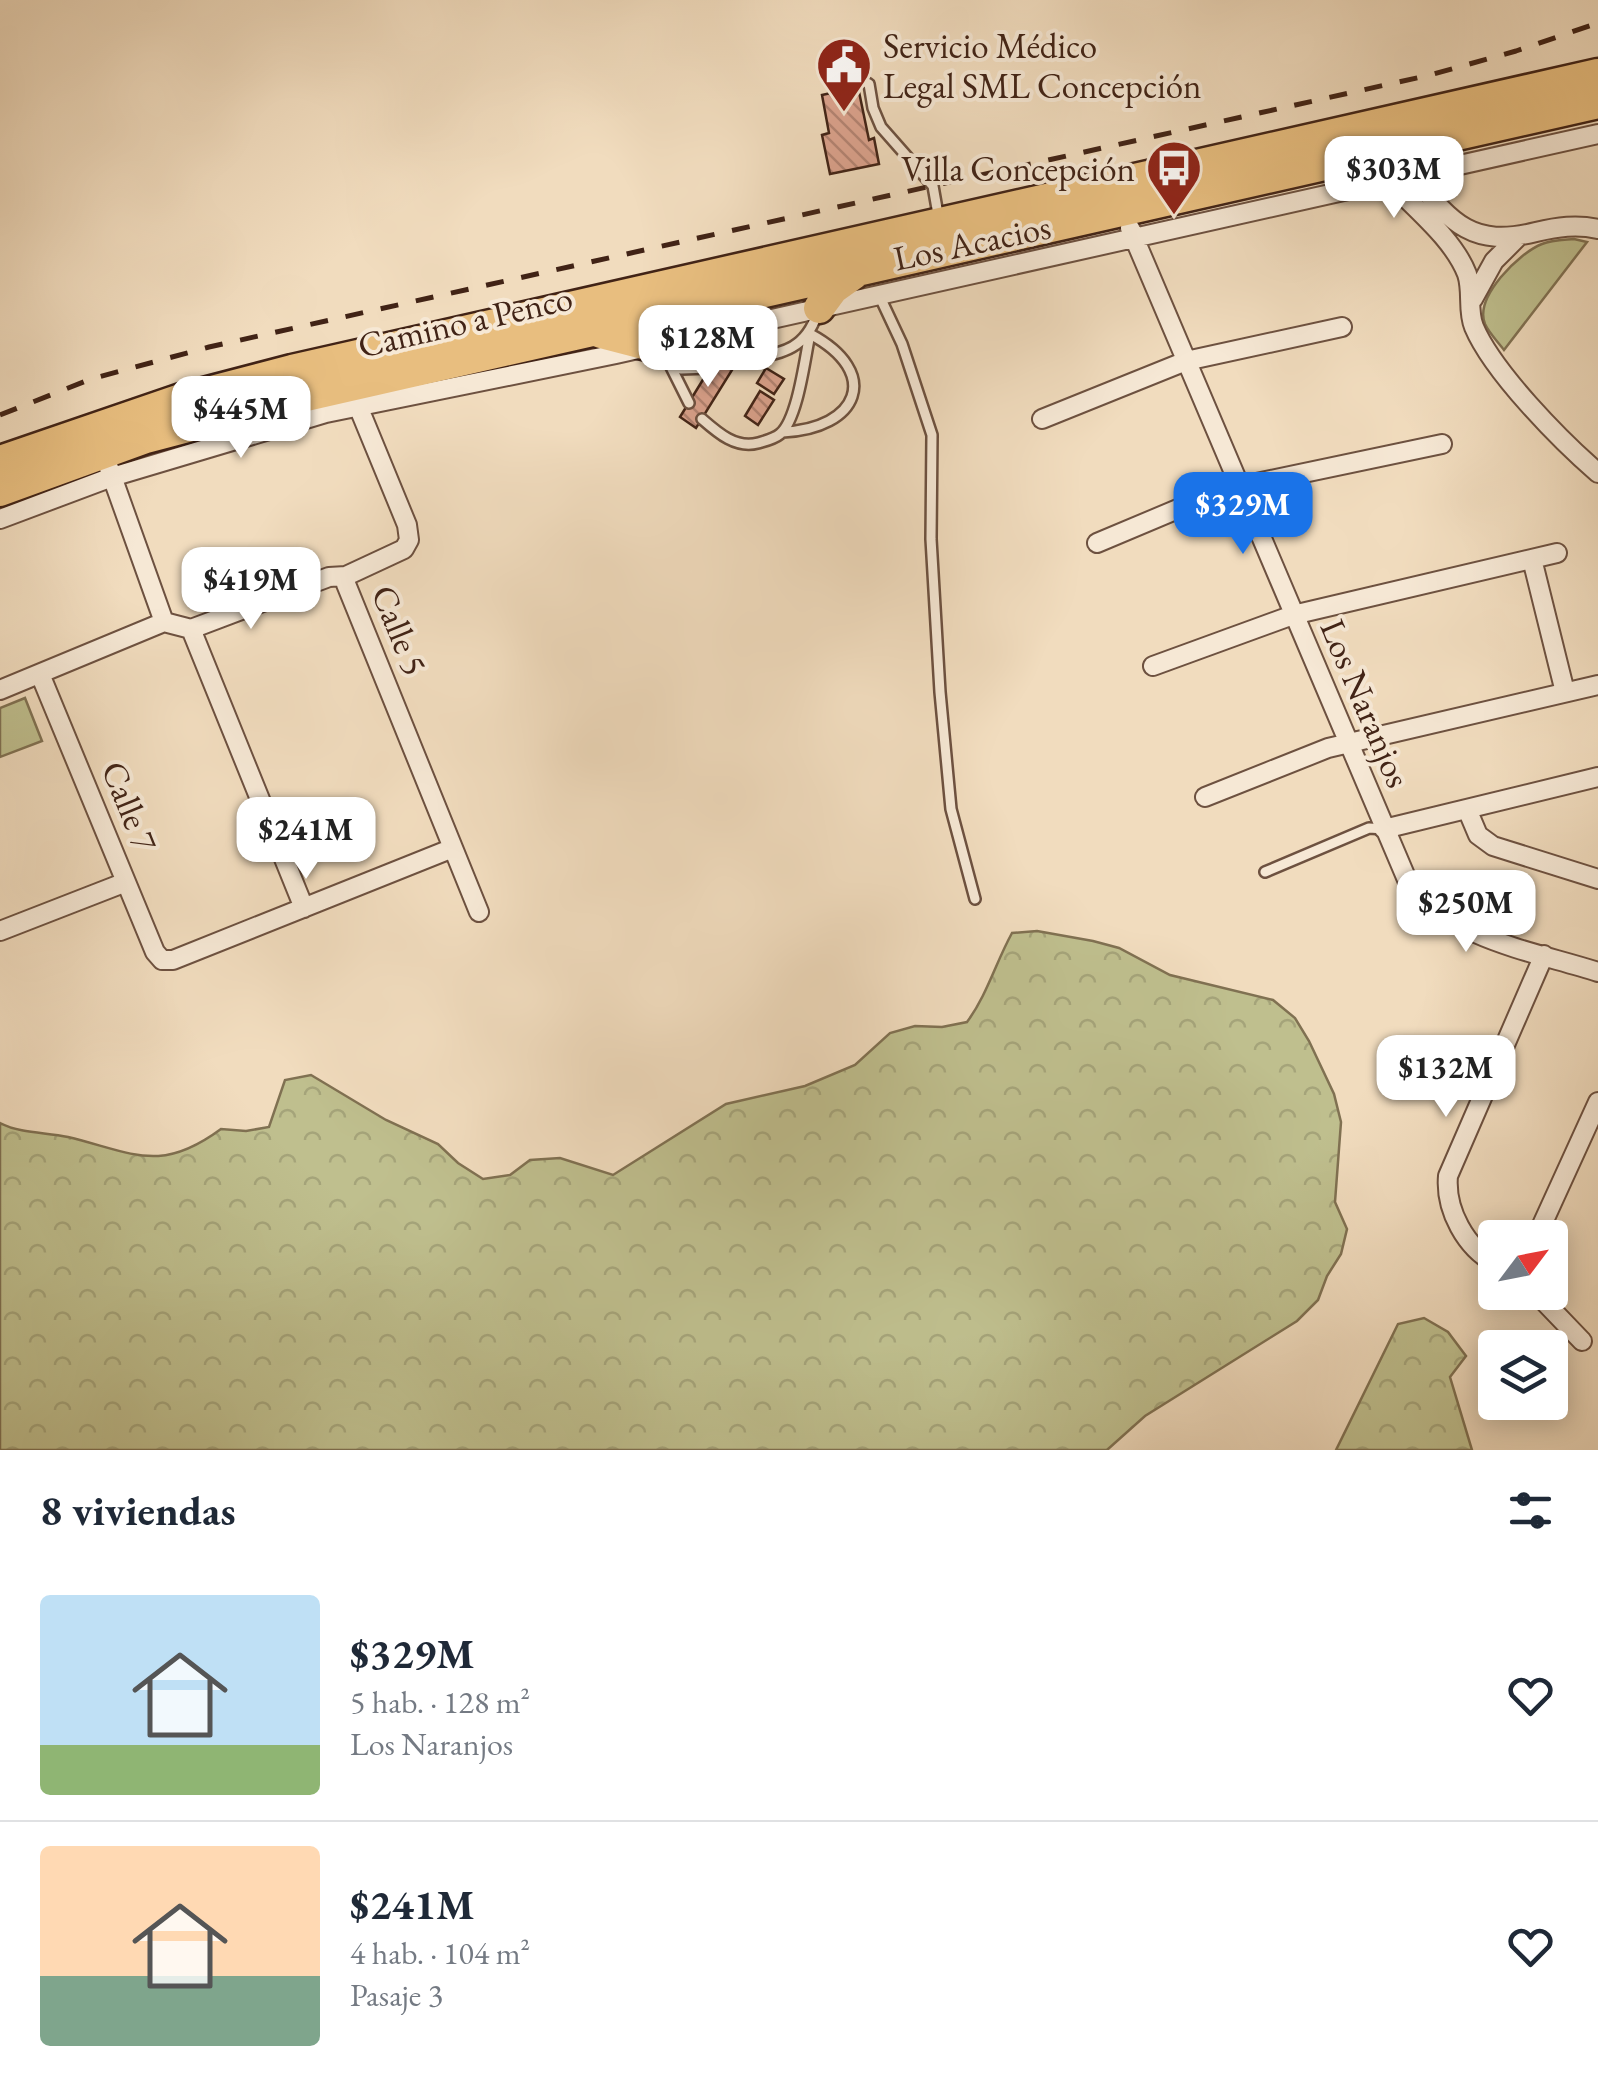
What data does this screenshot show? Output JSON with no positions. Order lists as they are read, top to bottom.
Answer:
{
  "streets": {
    "highway": ["Camino a Penco"],
    "street": ["Calle 5", "Los Naranjos", "Calle 7"]
  },
  "crossings": [
    ["Camino a Penco", "Los Naranjos"]
  ],
  "places": {
    "public building": ["Servicio Médico Legal SML Concepción"],
    "bus stop": ["Villa Concepción"]
  },
  "north": "top right",
  "page": {
    "price": [
      "$303M",
      "$128M",
      "$445M",
      "$329M",
      "$419M",
      "$241M",
      "$250M",
      "$132M"
    ],
    "heading": "8 viviendas",
    "list": [
      {
        "name": "$329M",
        "note": "5 hab. · 128 m² · Los Naranjos"
      },
      {
        "name": "$241M",
        "note": "4 hab. · 104 m² · Pasaje 3"
      }
    ]
  }
}
